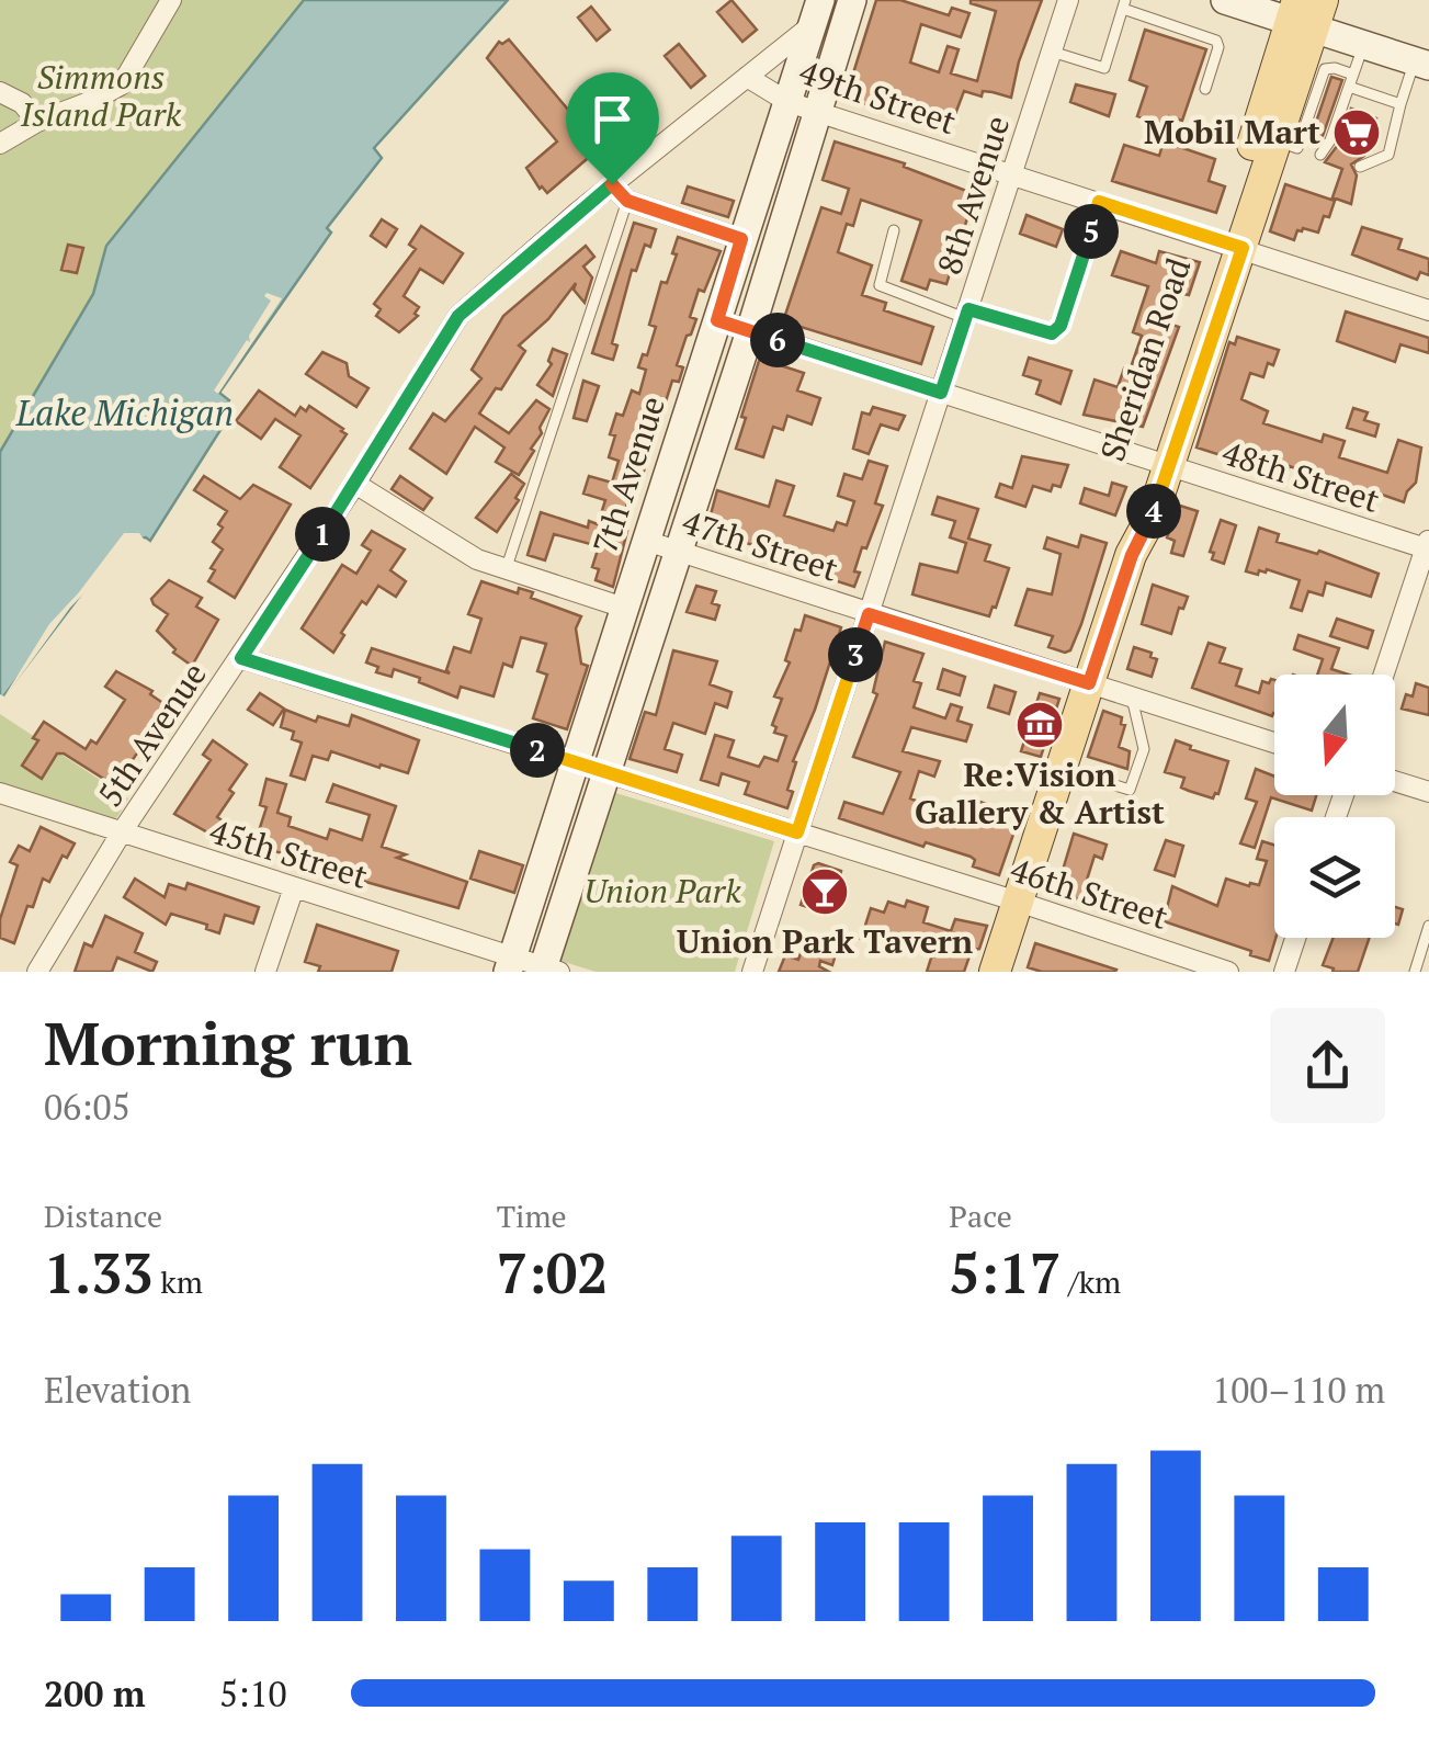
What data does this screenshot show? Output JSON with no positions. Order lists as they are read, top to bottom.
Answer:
{
  "streets": {
    "main road": ["Sheridan Road"],
    "street": [
      "49th Street",
      "8th Avenue",
      "7th Avenue",
      "48th Street",
      "47th Street",
      "5th Avenue",
      "45th Street",
      "46th Street"
    ]
  },
  "crossings": [
    ["49th Street", "8th Avenue"],
    ["49th Street", "Sheridan Road"],
    ["49th Street", "7th Avenue"],
    ["49th Street", "5th Avenue"],
    ["8th Avenue", "48th Street"],
    ["8th Avenue", "47th Street"],
    ["8th Avenue", "46th Street"],
    ["Sheridan Road", "48th Street"],
    ["Sheridan Road", "47th Street"],
    ["Sheridan Road", "46th Street"],
    ["7th Avenue", "48th Street"],
    ["7th Avenue", "47th Street"],
    ["7th Avenue", "5th Avenue"],
    ["7th Avenue", "45th Street"],
    ["7th Avenue", "46th Street"],
    ["5th Avenue", "45th Street"],
    ["5th Avenue", "46th Street"]
  ],
  "water": ["Lake Michigan"],
  "parks": ["Simmons Island Park", "Union Park"],
  "places": {
    "supermarket": ["Mobil Mart"],
    "museum": ["Re:Vision Gallery & Artist"],
    "bar": ["Union Park Tavern"]
  },
  "north": "bottom",
  "page": {
    "pins": [
      "5",
      "6",
      "4",
      "1",
      "3",
      "2"
    ],
    "heading": ["Morning run", "06:05"],
    "stats": [
      ["Distance", "1.33 km"],
      ["Time", "7:02"],
      ["Pace", "5:17 /km"]
    ],
    "chart": ["Elevation", "100–110 m"],
    "list": [
      {
        "name": "200 m",
        "note": "5:10"
      }
    ]
  }
}
